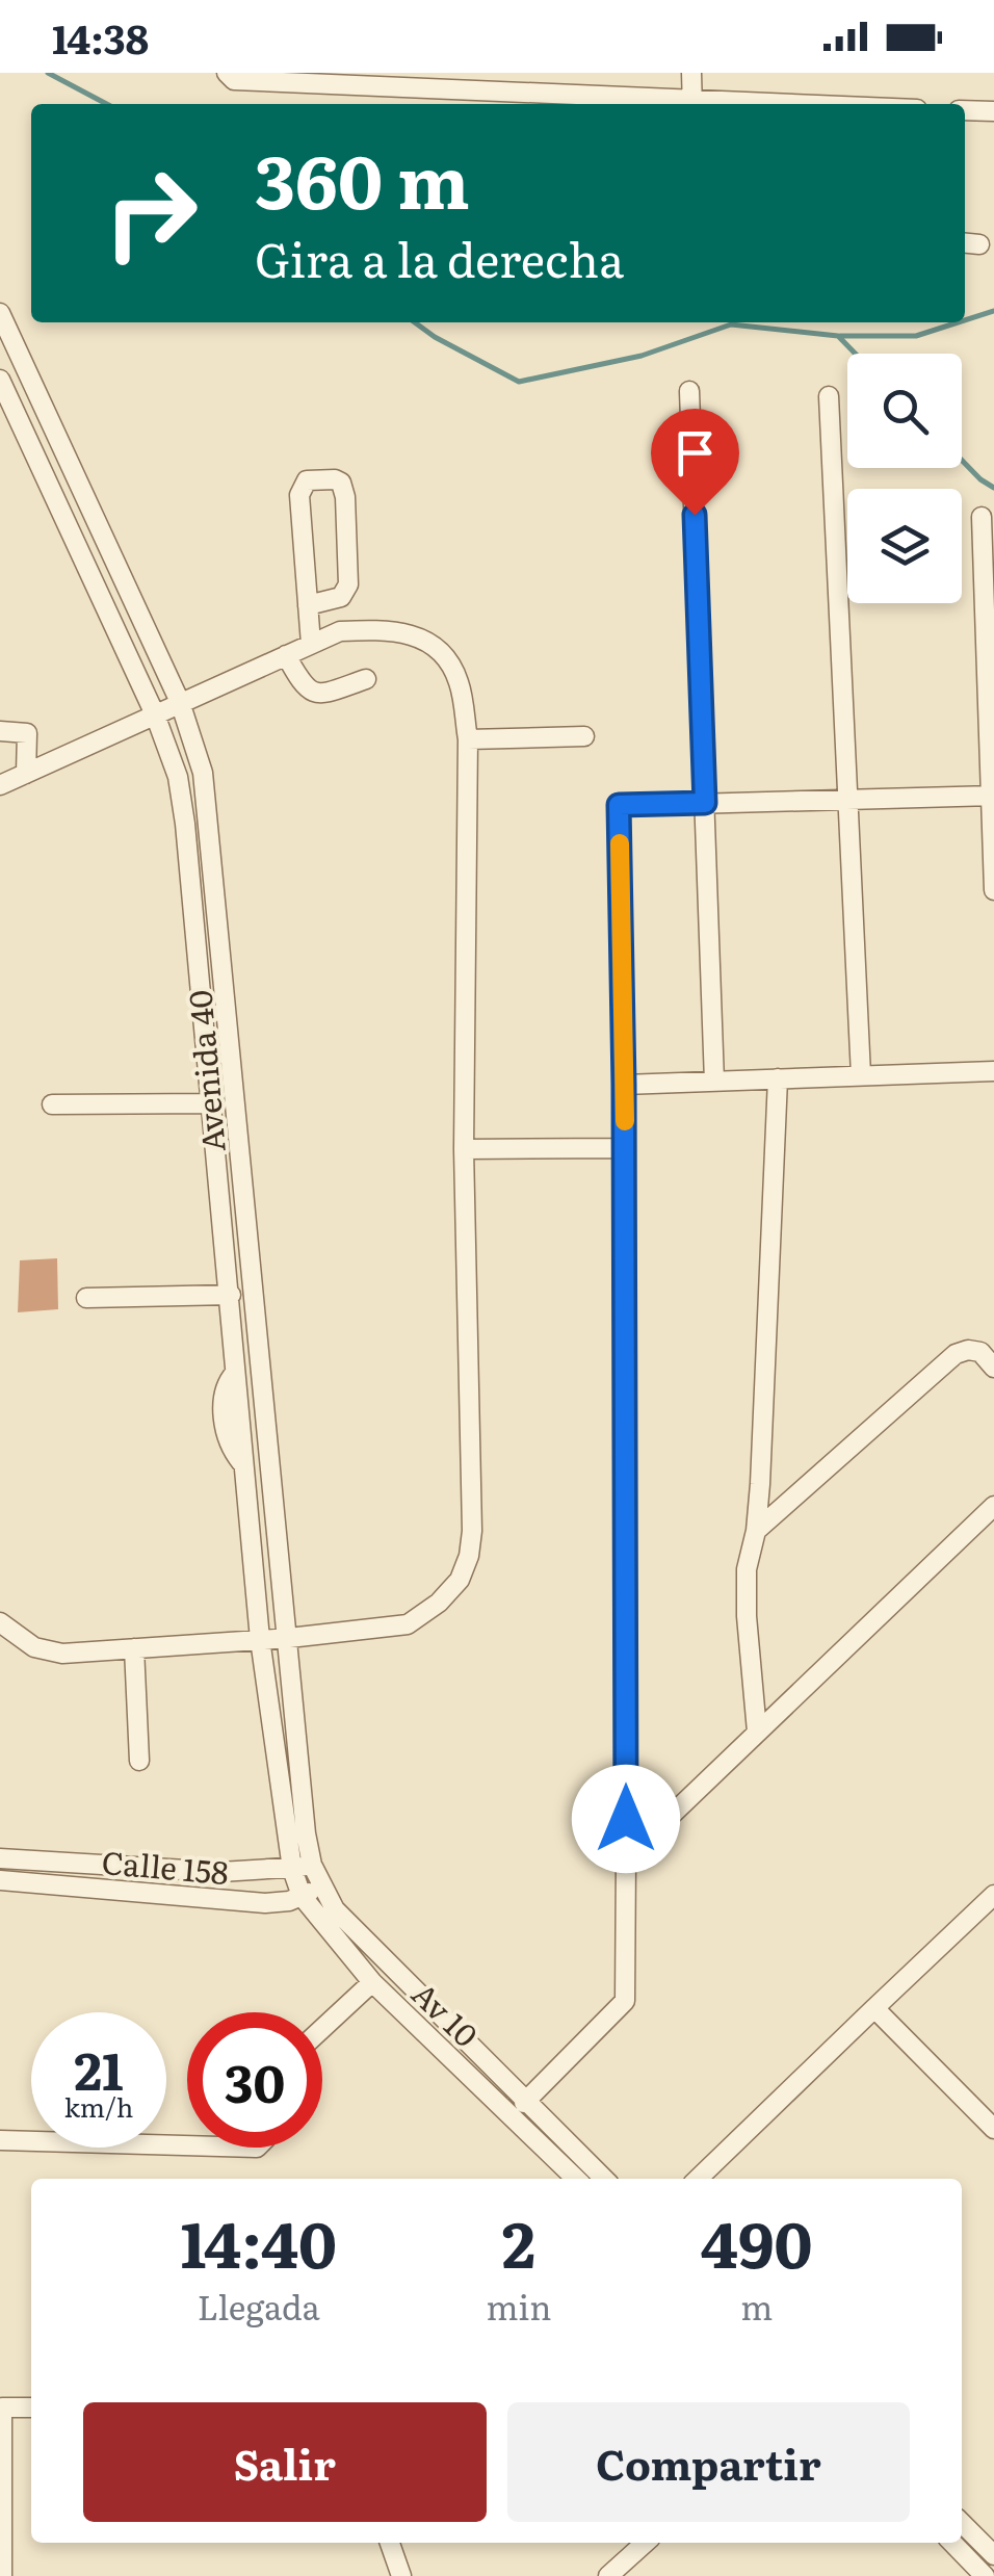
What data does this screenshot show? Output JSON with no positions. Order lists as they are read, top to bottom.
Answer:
{
  "streets": {
    "street": ["Avenida 40", "Calle 158", "Av 10"]
  },
  "crossings": [
    ["Avenida 40", "Av 10"],
    ["Calle 158", "Av 10"]
  ],
  "page": {
    "status": "14:38",
    "turn": ["360 m", "Gira a la derecha"],
    "speed": "21 km/h",
    "limit": "30",
    "eta": [
      "14:40",
      "Llegada",
      "2",
      "min",
      "490",
      "m"
    ],
    "buttons": ["Salir", "Compartir"]
  }
}
